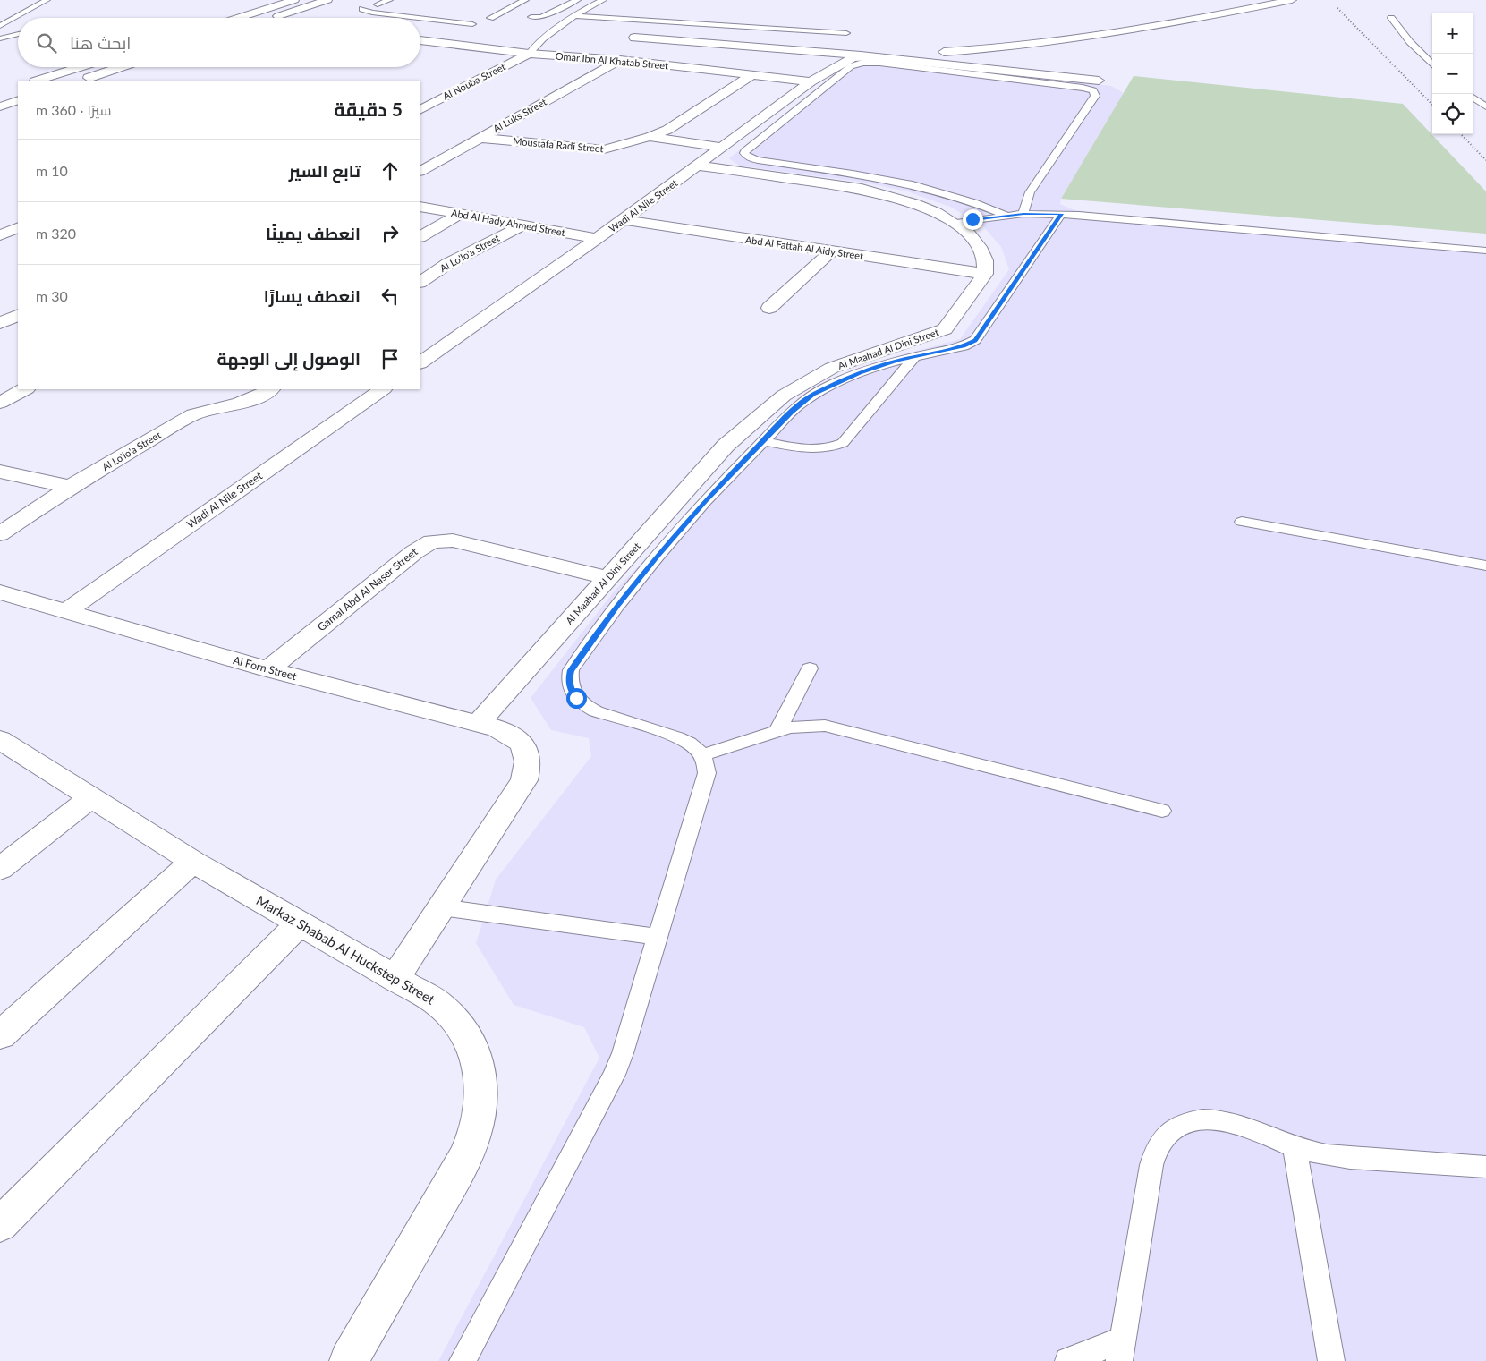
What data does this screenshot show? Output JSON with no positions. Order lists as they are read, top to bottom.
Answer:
{
  "streets": {
    "street": [
      "Omar Ibn Al Khatab Street",
      "Al Nouba Street",
      "Al Luks Street",
      "Moustafa Radi Street",
      "Wadi Al Nile Street",
      "Abd Al Hady Ahmed Street",
      "Abd Al Fattah Al Aidy Street",
      "Al Lo'lo'a Street",
      "Al Maahad Al Dini Street",
      "Gamal Abd Al Naser Street",
      "Al Forn Street",
      "Markaz Shabab Al Huckstep Street"
    ]
  },
  "crossings": [
    ["Omar Ibn Al Khatab Street", "Al Nouba Street"],
    ["Omar Ibn Al Khatab Street", "Al Luks Street"],
    ["Omar Ibn Al Khatab Street", "Moustafa Radi Street"],
    ["Omar Ibn Al Khatab Street", "Wadi Al Nile Street"],
    ["Al Luks Street", "Moustafa Radi Street"],
    ["Wadi Al Nile Street", "Abd Al Hady Ahmed Street"],
    ["Wadi Al Nile Street", "Abd Al Fattah Al Aidy Street"],
    ["Wadi Al Nile Street", "Al Forn Street"],
    ["Abd Al Hady Ahmed Street", "Al Lo'lo'a Street"],
    ["Abd Al Fattah Al Aidy Street", "Al Maahad Al Dini Street"],
    ["Al Maahad Al Dini Street", "Gamal Abd Al Naser Street"],
    ["Al Maahad Al Dini Street", "Al Forn Street"],
    ["Gamal Abd Al Naser Street", "Al Forn Street"]
  ],
  "page": {
    "map_buttons": ["+", "−"],
    "search": "ابحث هنا",
    "heading": ["5 دقيقة", "سيرًا · 360 m"],
    "list": [
      ["تابع السير", "10 m"],
      ["انعطف يمينًا", "320 m"],
      ["انعطف يسارًا", "30 m"],
      "الوصول إلى الوجهة"
    ]
  }
}
